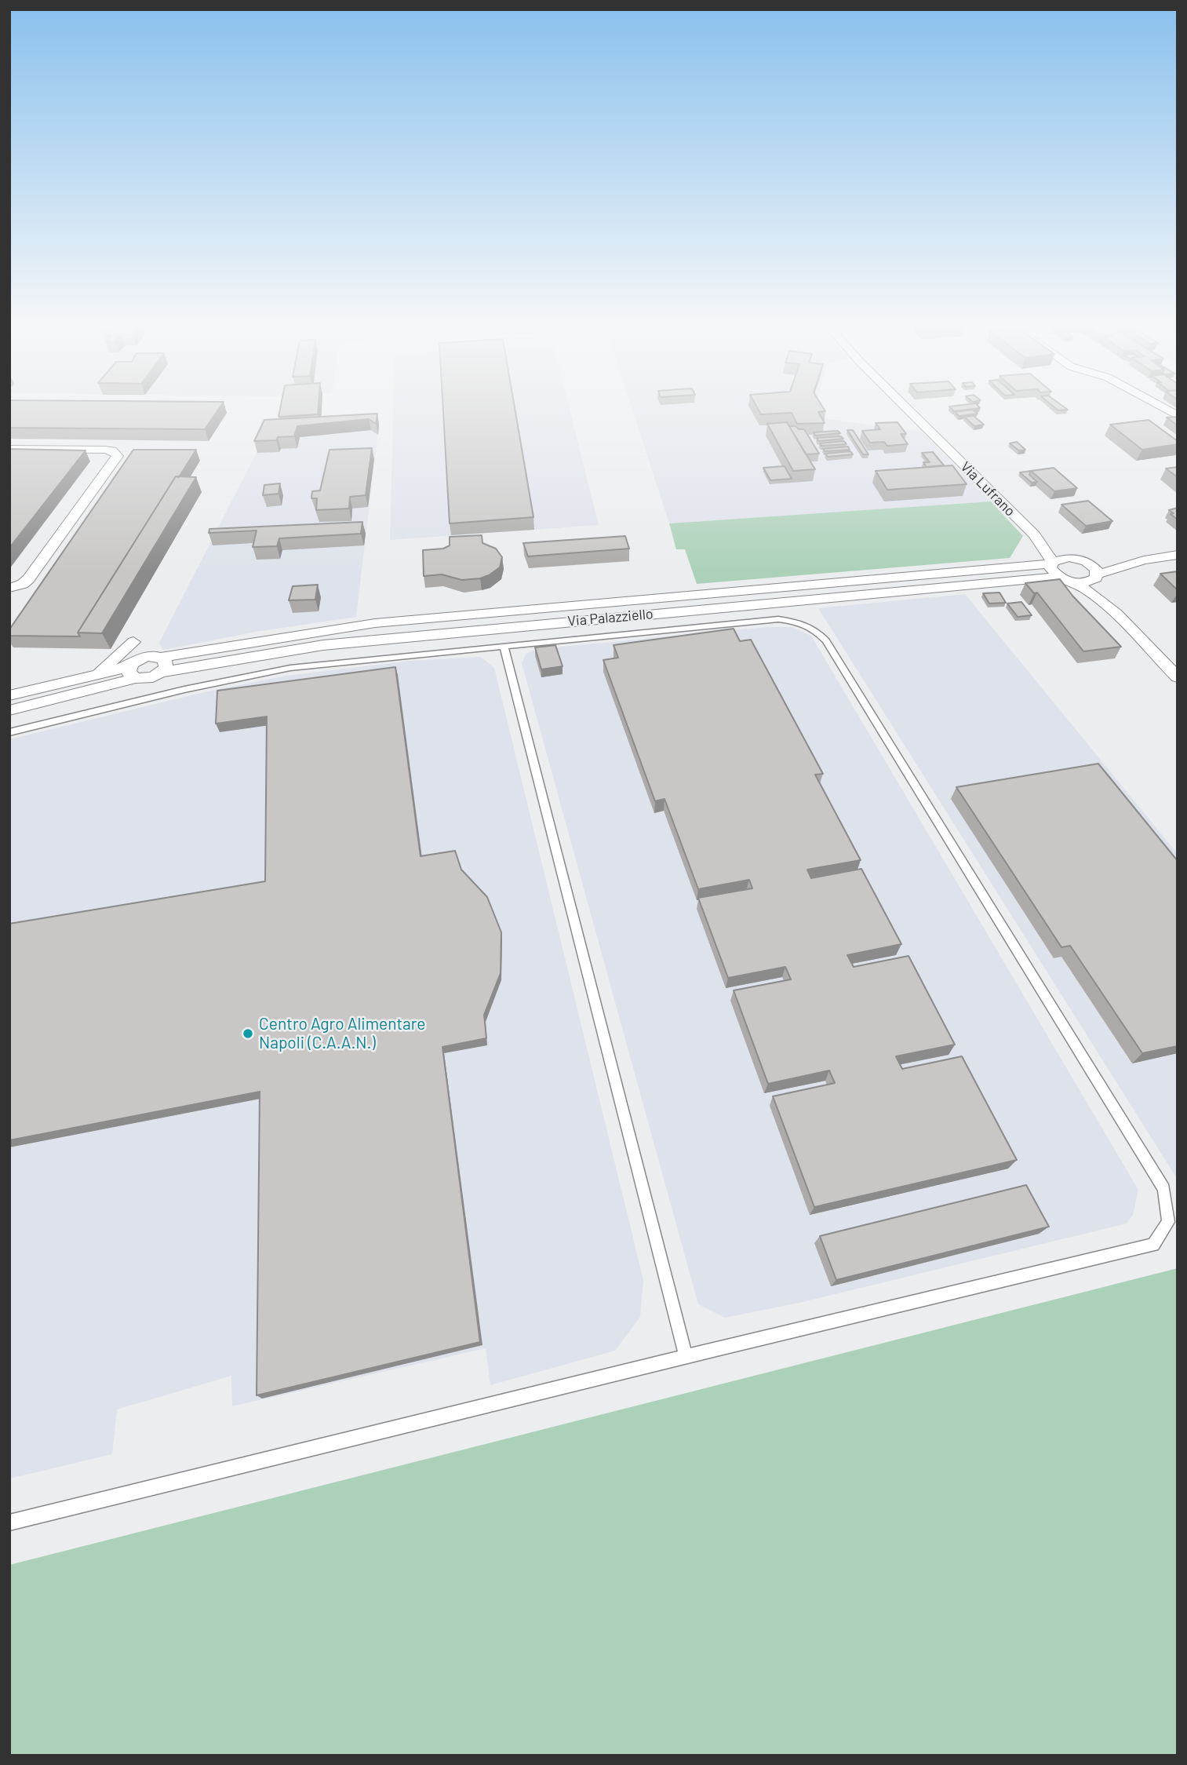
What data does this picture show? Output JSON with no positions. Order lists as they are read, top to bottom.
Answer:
{
  "streets": {
    "street": ["Via Lufrano", "Via Palazziello"]
  },
  "crossings": [
    ["Via Lufrano", "Via Palazziello"]
  ],
  "places": ["Centro Agro Alimentare Napoli (C.A.A.N.)"]
}
